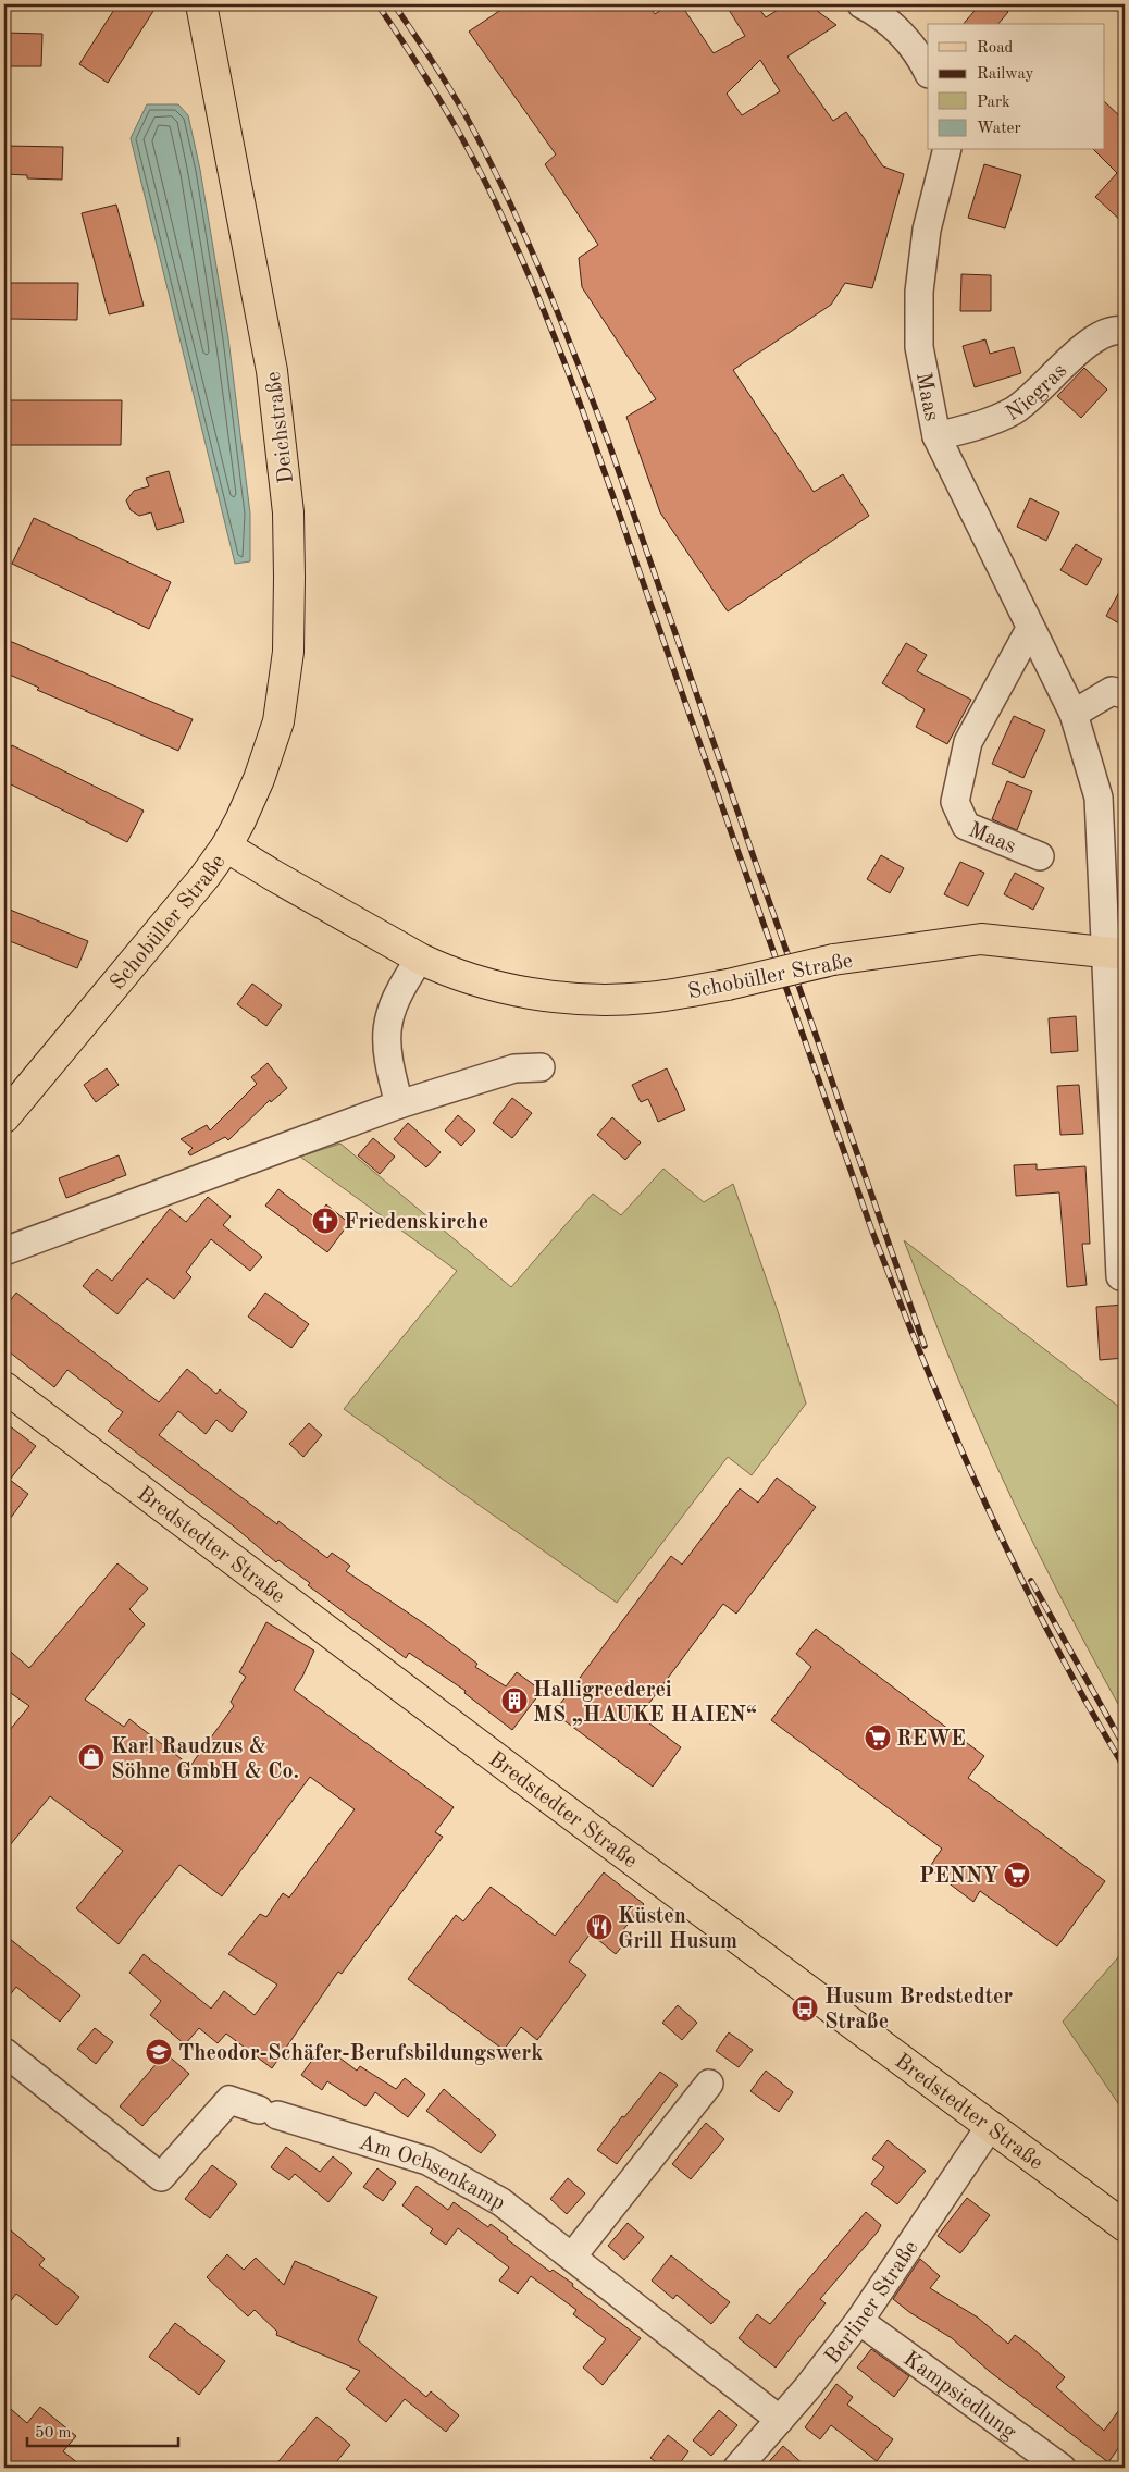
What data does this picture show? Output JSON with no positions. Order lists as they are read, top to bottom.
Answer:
{
  "streets": {
    "main road": ["Deichstraße", "Schobüller Straße", "Bredstedter Straße"],
    "street": [
      "Niegras",
      "Maas",
      "Am Ochsenkamp",
      "Berliner Straße",
      "Kampsiedlung"
    ]
  },
  "crossings": [
    ["Niegras", "Maas"],
    ["Maas", "Schobüller Straße"],
    ["Deichstraße", "Schobüller Straße"],
    ["Bredstedter Straße", "Berliner Straße"],
    ["Am Ochsenkamp", "Berliner Straße"],
    ["Berliner Straße", "Kampsiedlung"]
  ],
  "places": {
    "church": ["Friedenskirche"],
    "building": ["Halligreederei MS „HAUKE HAIEN“"],
    "supermarket": ["REWE", "PENNY"],
    "shop": ["Karl Raudzus & Söhne GmbH & Co."],
    "restaurant": ["Küsten Grill Husum"],
    "bus stop": ["Husum Bredstedter Straße"],
    "school or university": ["Theodor-Schäfer-Berufsbildungswerk"]
  },
  "legend": [
    "Road",
    "Railway",
    "Park",
    "Water"
  ],
  "scale_bar": "50 m"
}
